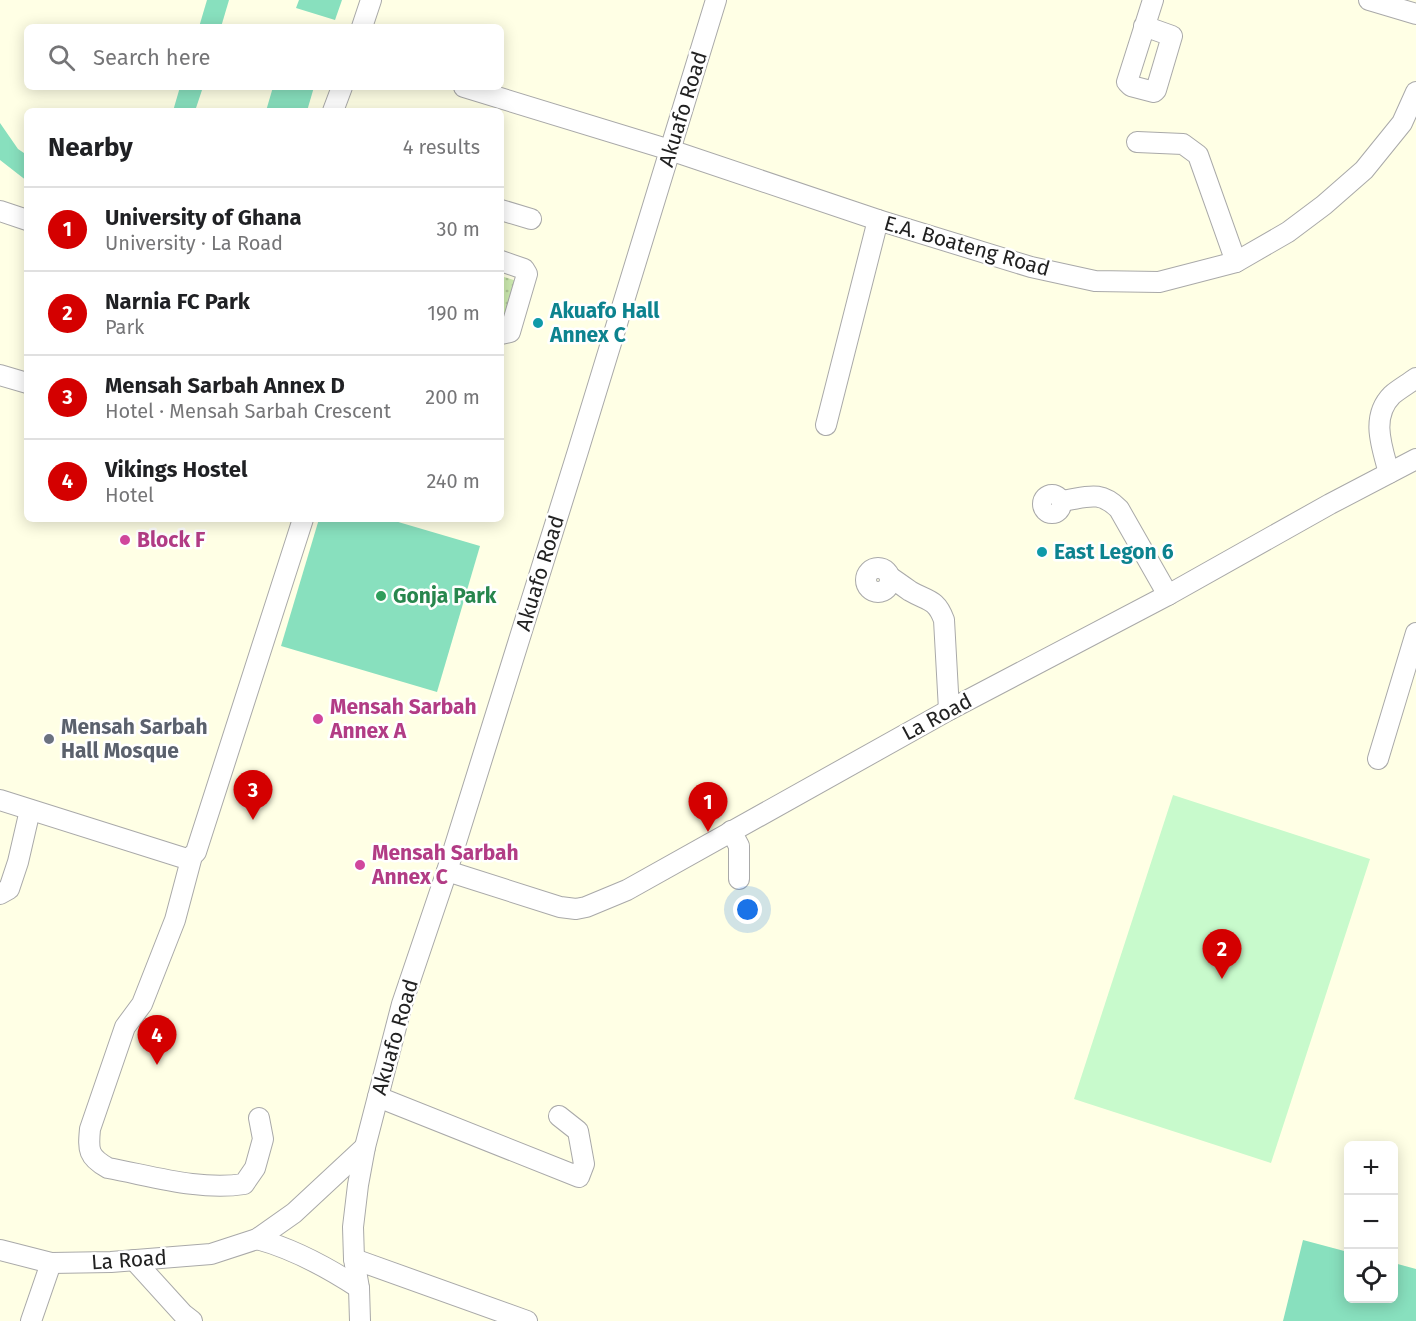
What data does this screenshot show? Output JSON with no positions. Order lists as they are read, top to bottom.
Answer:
{
  "streets": {
    "street": ["Akuafo Road", "E.A. Boateng Road", "La Road"]
  },
  "crossings": [
    ["Akuafo Road", "E.A. Boateng Road"],
    ["Akuafo Road", "La Road"]
  ],
  "places": [
    "Akuafo Hall Annex C",
    "Block F",
    "East Legon 6",
    "Gonja Park",
    "Mensah Sarbah Annex A",
    "Mensah Sarbah Hall Mosque",
    "Mensah Sarbah Annex C"
  ],
  "page": {
    "search": "Search here",
    "heading": ["Nearby", "4 results"],
    "list": [
      {
        "mark": "1",
        "name": "University of Ghana",
        "note": "University · La Road",
        "value": "30 m"
      },
      {
        "mark": "2",
        "name": "Narnia FC Park",
        "note": "Park",
        "value": "190 m"
      },
      {
        "mark": "3",
        "name": "Mensah Sarbah Annex D",
        "note": "Hotel · Mensah Sarbah Crescent",
        "value": "200 m"
      },
      {
        "mark": "4",
        "name": "Vikings Hostel",
        "note": "Hotel",
        "value": "240 m"
      }
    ],
    "pins": [
      "3",
      "1",
      "2",
      "4"
    ],
    "map_buttons": ["+", "−"]
  }
}
